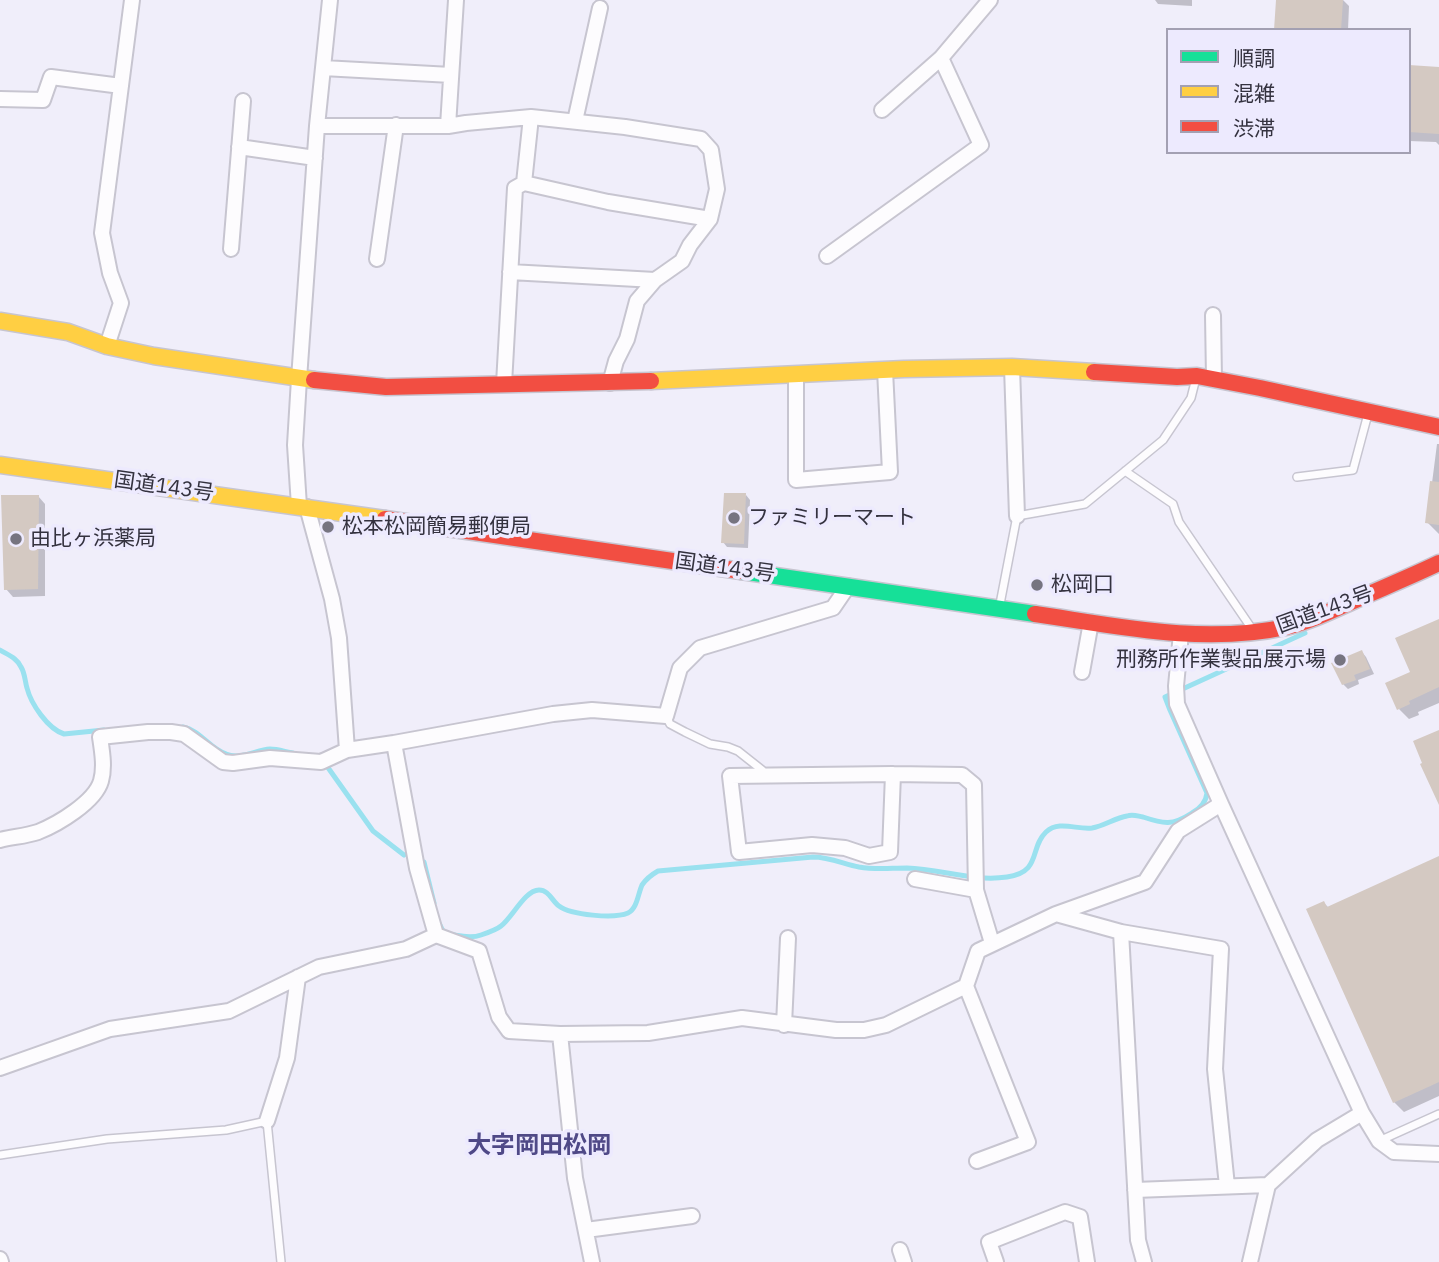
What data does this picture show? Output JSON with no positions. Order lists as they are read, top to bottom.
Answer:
{
  "streets": {
    "main road": ["国道143号"]
  },
  "districts": ["大字岡田松岡"],
  "places": [
    "ファミリーマート",
    "松本松岡簡易郵便局",
    "由比ヶ浜薬局",
    "松岡口",
    "刑務所作業製品展示場"
  ],
  "legend": ["順調", "混雑", "渋滞"]
}
